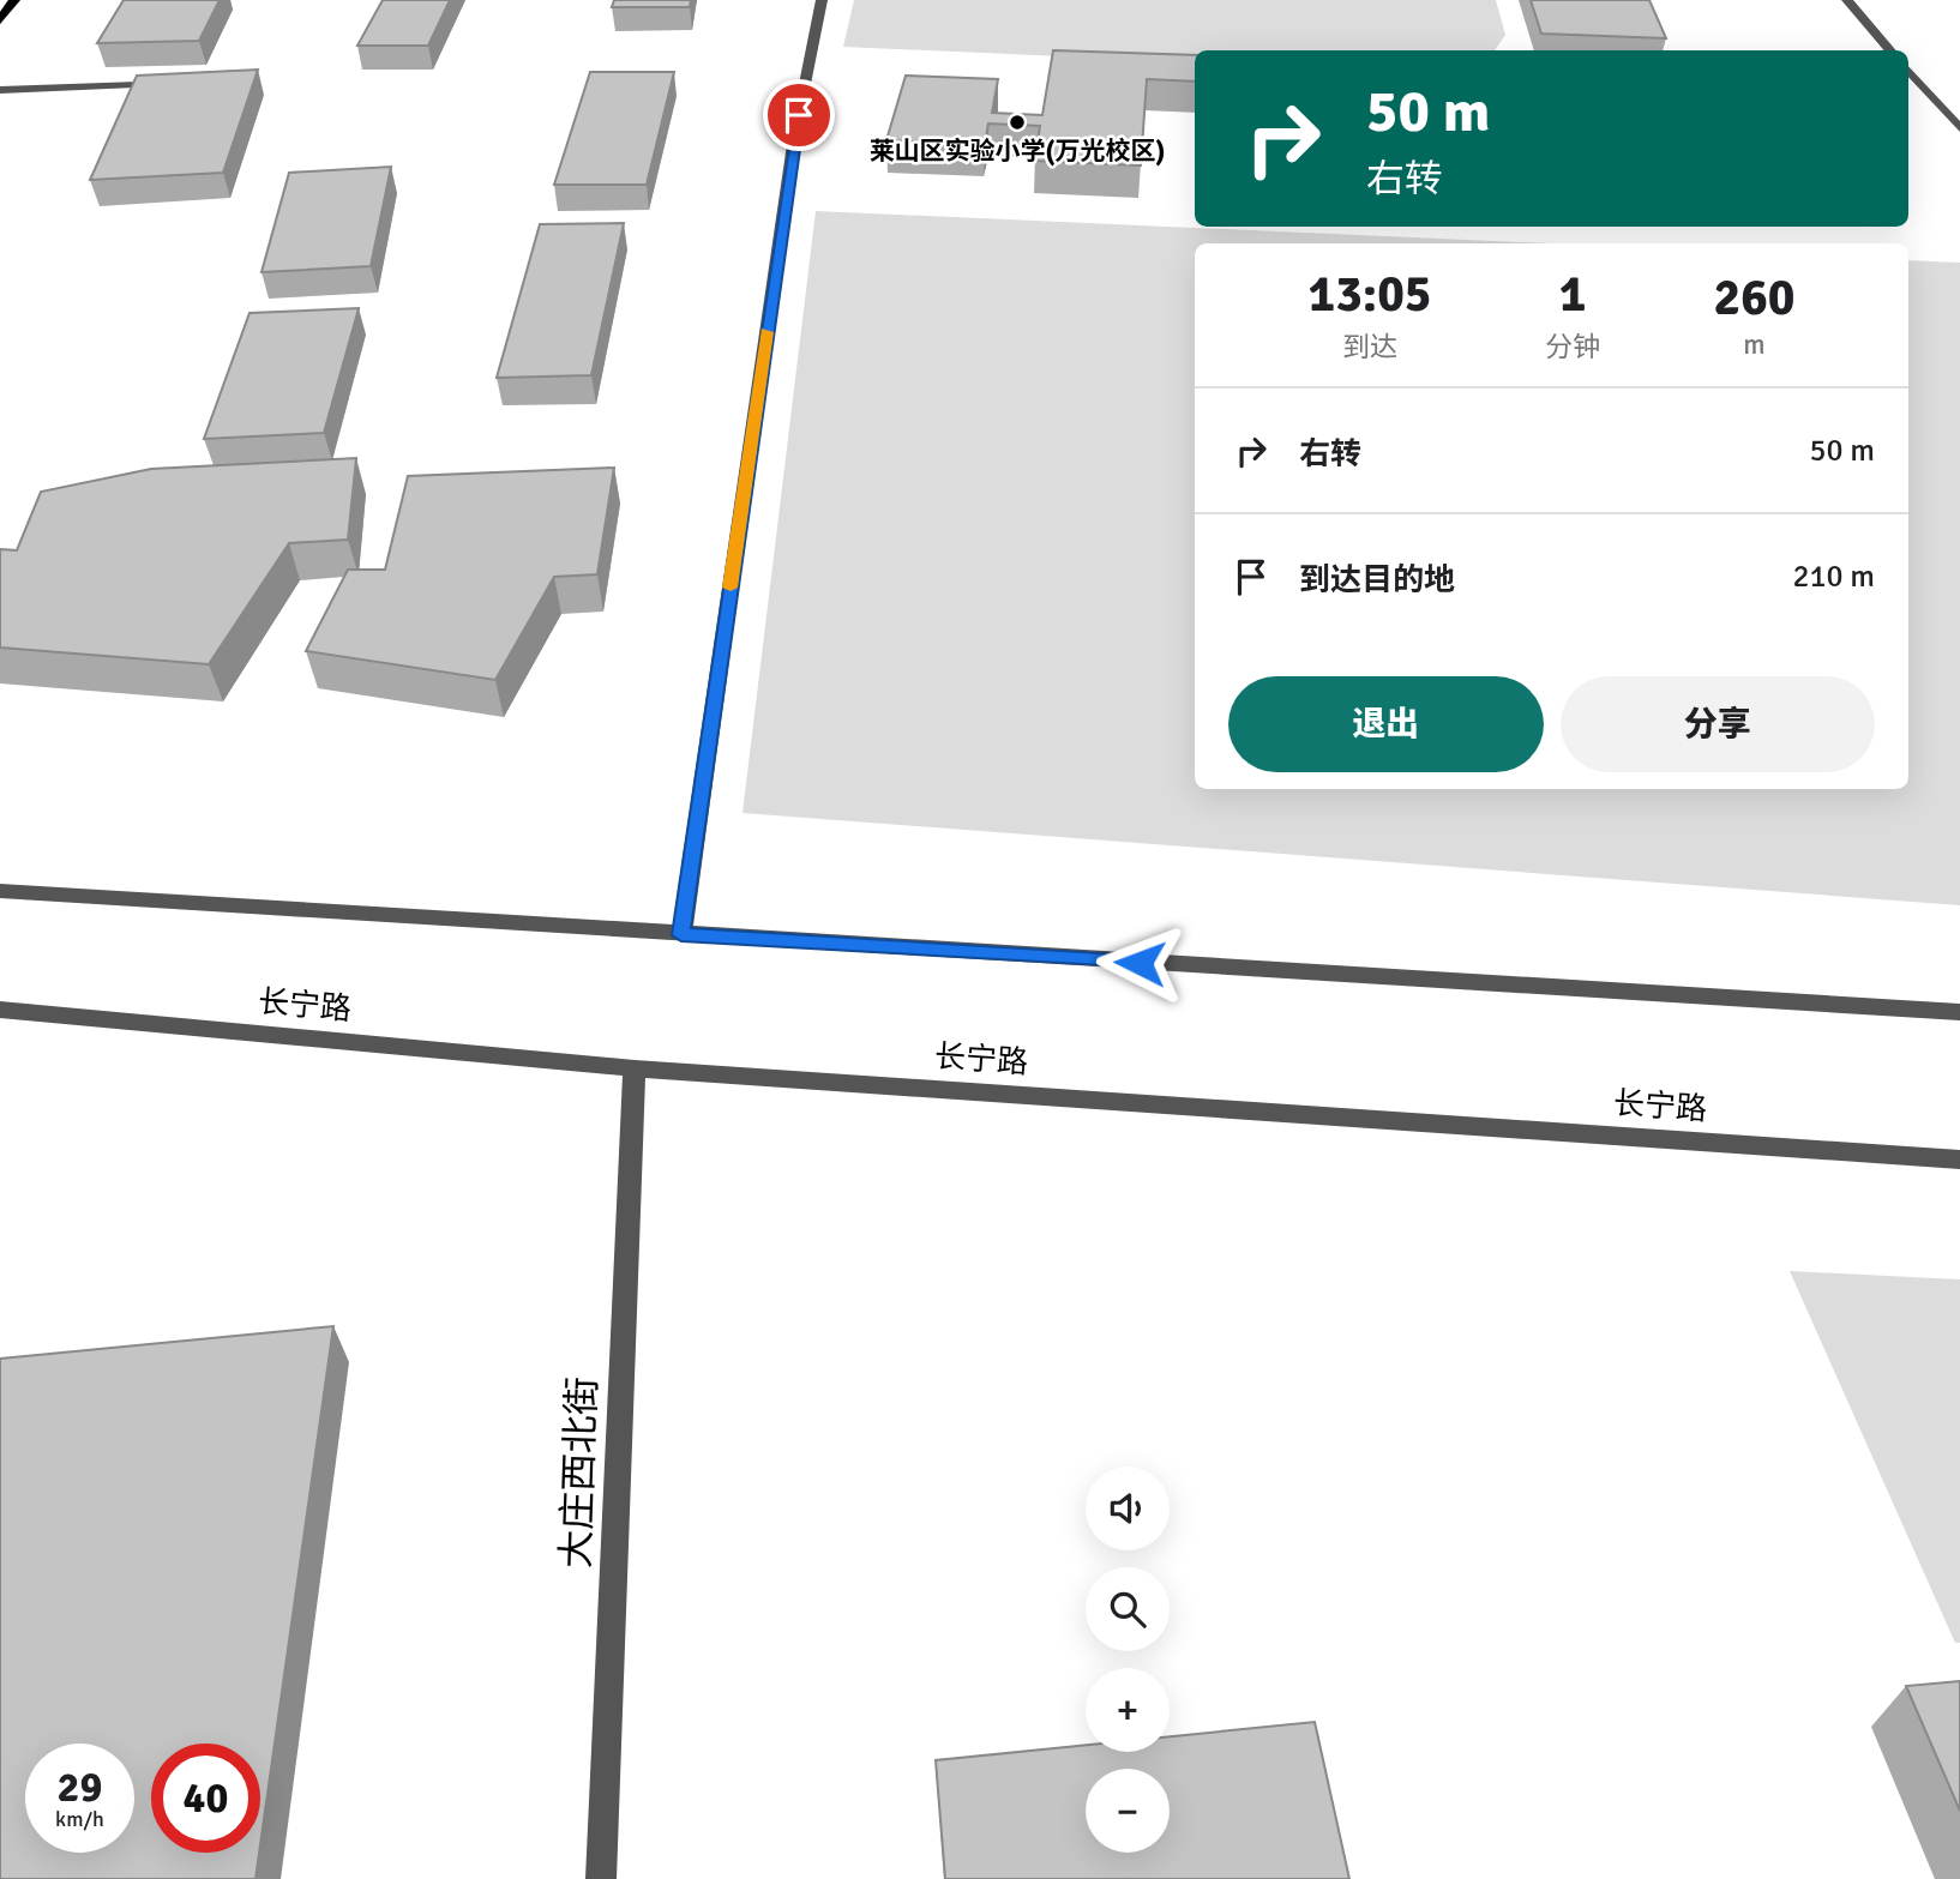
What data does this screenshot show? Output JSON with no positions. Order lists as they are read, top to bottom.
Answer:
{
  "streets": {
    "street": ["长宁路", "大庄西北街"]
  },
  "crossings": [
    ["长宁路", "大庄西北街"]
  ],
  "places": ["莱山区实验小学(万光校区)"],
  "page": {
    "turn": ["50 m", "右转"],
    "eta": [
      "13:05",
      "到达",
      "1",
      "分钟",
      "260",
      "m"
    ],
    "list": [
      {
        "name": "右转",
        "value": "50 m"
      },
      {
        "name": "到达目的地",
        "value": "210 m"
      }
    ],
    "buttons": ["退出", "分享"],
    "map_buttons": ["+", "−"],
    "speed": "29 km/h",
    "limit": "40"
  }
}
